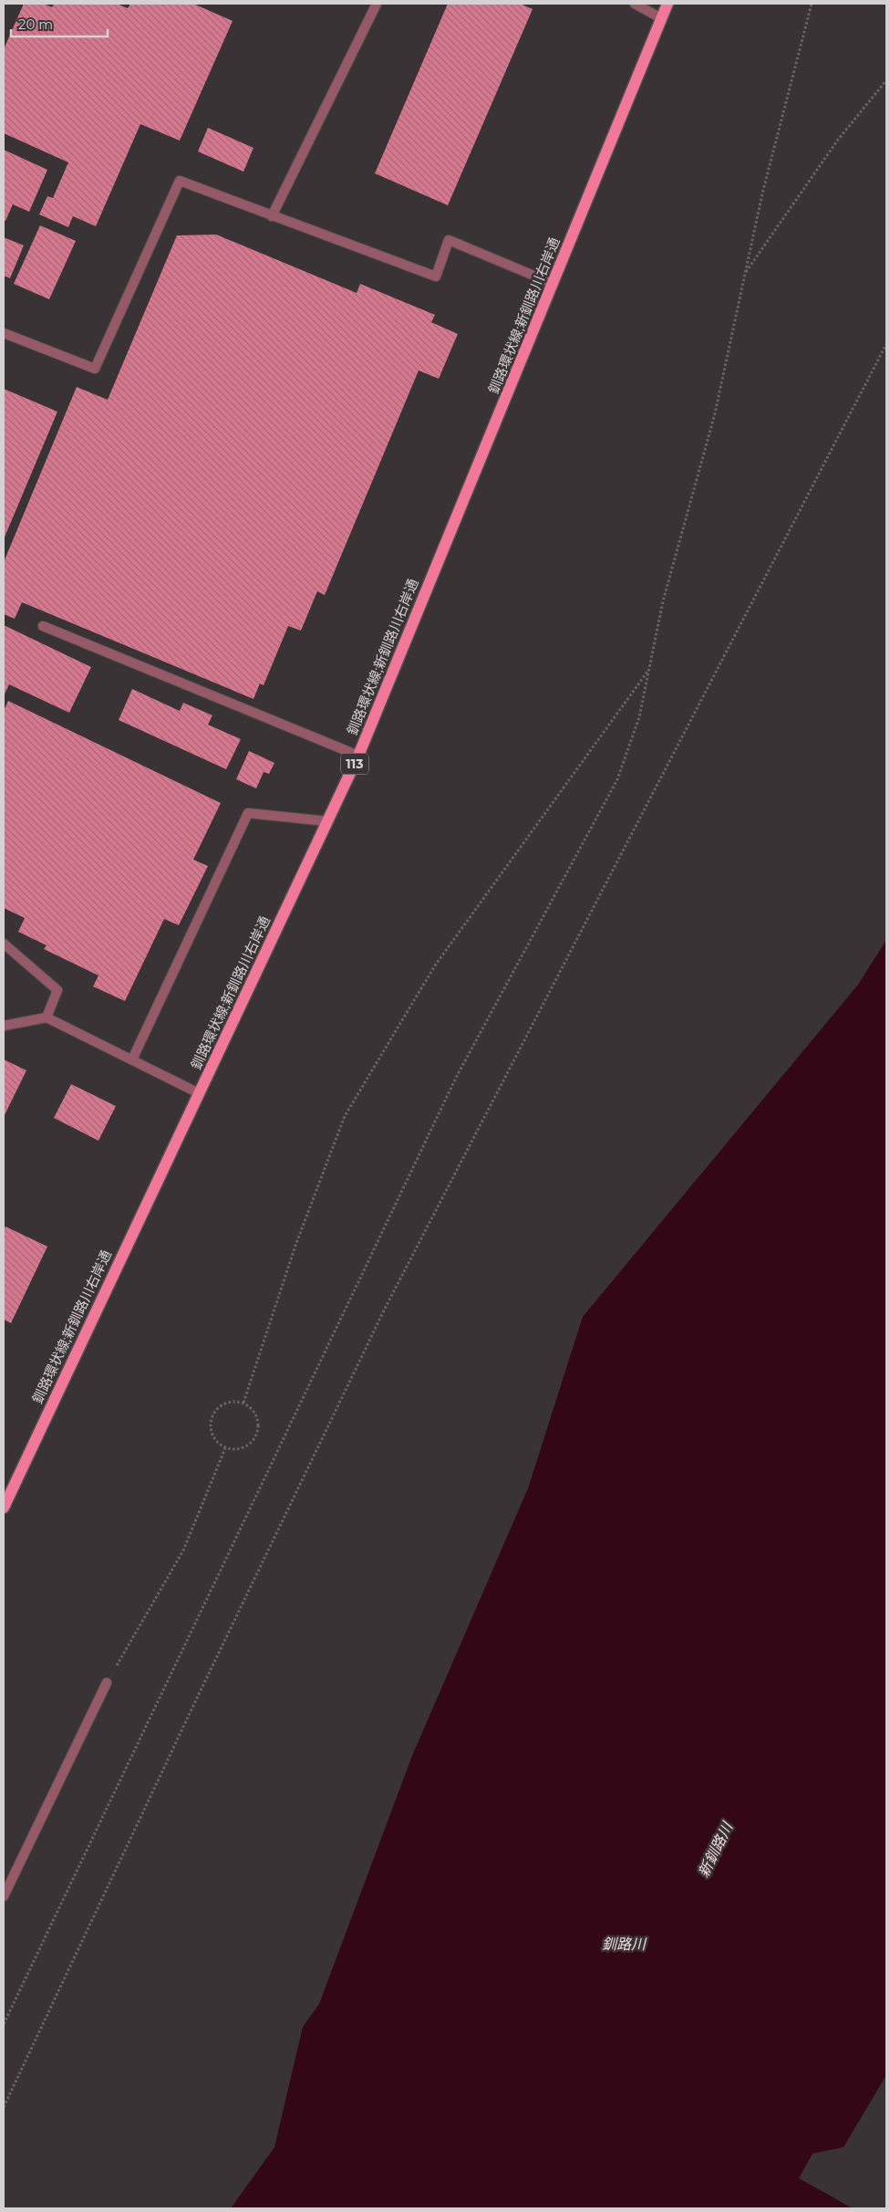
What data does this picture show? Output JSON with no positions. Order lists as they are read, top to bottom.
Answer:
{
  "streets": {
    "main road": ["釧路環状線;新釧路川右岸通", "113"]
  },
  "water": ["新釧路川", "釧路川"],
  "scale_bar": "20 m"
}
